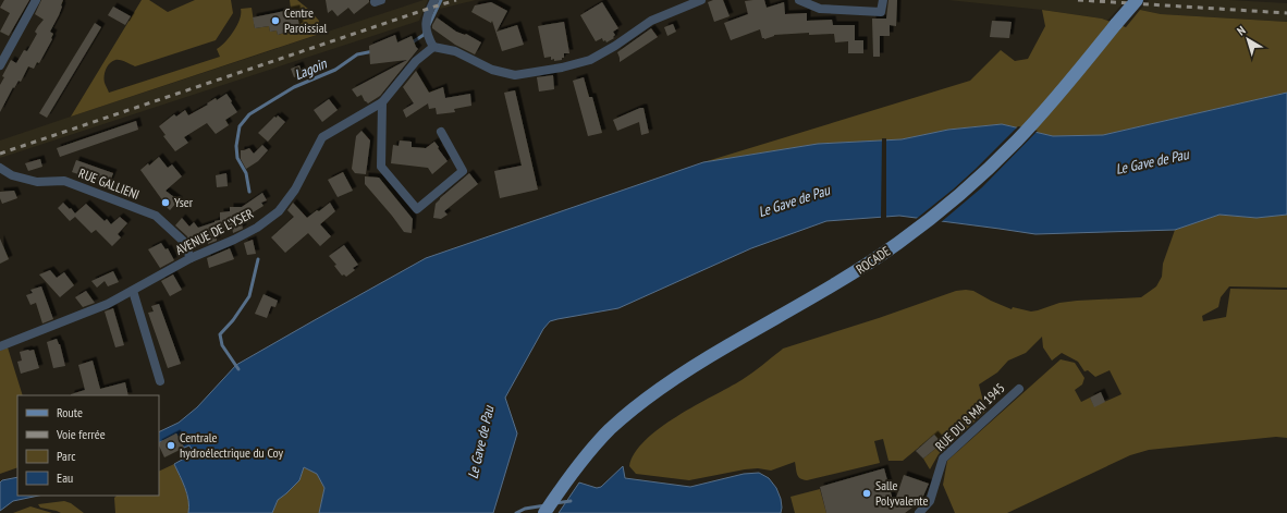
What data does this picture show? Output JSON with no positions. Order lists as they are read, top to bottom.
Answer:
{
  "streets": {
    "main road": ["ROCADE"],
    "street": ["RUE GALLIENI", "AVENUE DE L'YSER", "RUE DU 8 MAI 1945"]
  },
  "crossings": [
    ["RUE GALLIENI", "AVENUE DE L'YSER"]
  ],
  "water": ["Lagoin", "Le Gave de Pau"],
  "places": [
    "Centre Paroissial",
    "Yser",
    "Centrale hydroélectrique du Coy",
    "Salle Polyvalente"
  ],
  "legend": [
    "Route",
    "Voie ferrée",
    "Parc",
    "Eau"
  ],
  "north": "top left"
}
